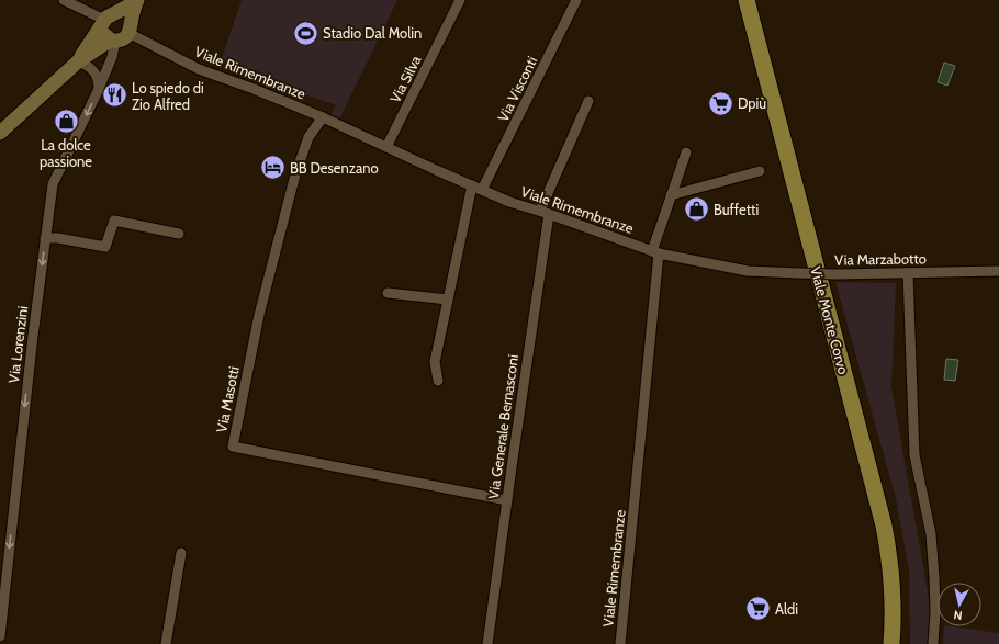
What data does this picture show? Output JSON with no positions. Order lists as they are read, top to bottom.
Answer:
{
  "streets": {
    "main road": ["Viale Monte Corvo"],
    "street": [
      "Viale Rimembranze",
      "Via Silva",
      "Via Visconti",
      "Via Marzabotto",
      "Via Lorenzini",
      "Via Masotti",
      "Via Generale Bernasconi"
    ]
  },
  "crossings": [
    ["Viale Rimembranze", "Via Silva"],
    ["Viale Rimembranze", "Via Visconti"],
    ["Viale Rimembranze", "Via Marzabotto"],
    ["Viale Rimembranze", "Via Lorenzini"],
    ["Viale Rimembranze", "Via Masotti"],
    ["Viale Rimembranze", "Via Generale Bernasconi"],
    ["Via Masotti", "Via Generale Bernasconi"]
  ],
  "one_way": ["Via Lorenzini"],
  "places": {
    "sports": ["Stadio Dal Molin"],
    "restaurant": ["Lo spiedo di Zio Alfred"],
    "supermarket": ["Dpiù", "Aldi"],
    "shop": ["La dolce passione", "Buffetti"],
    "hotel": ["BB Desenzano"]
  },
  "north": "bottom"
}
